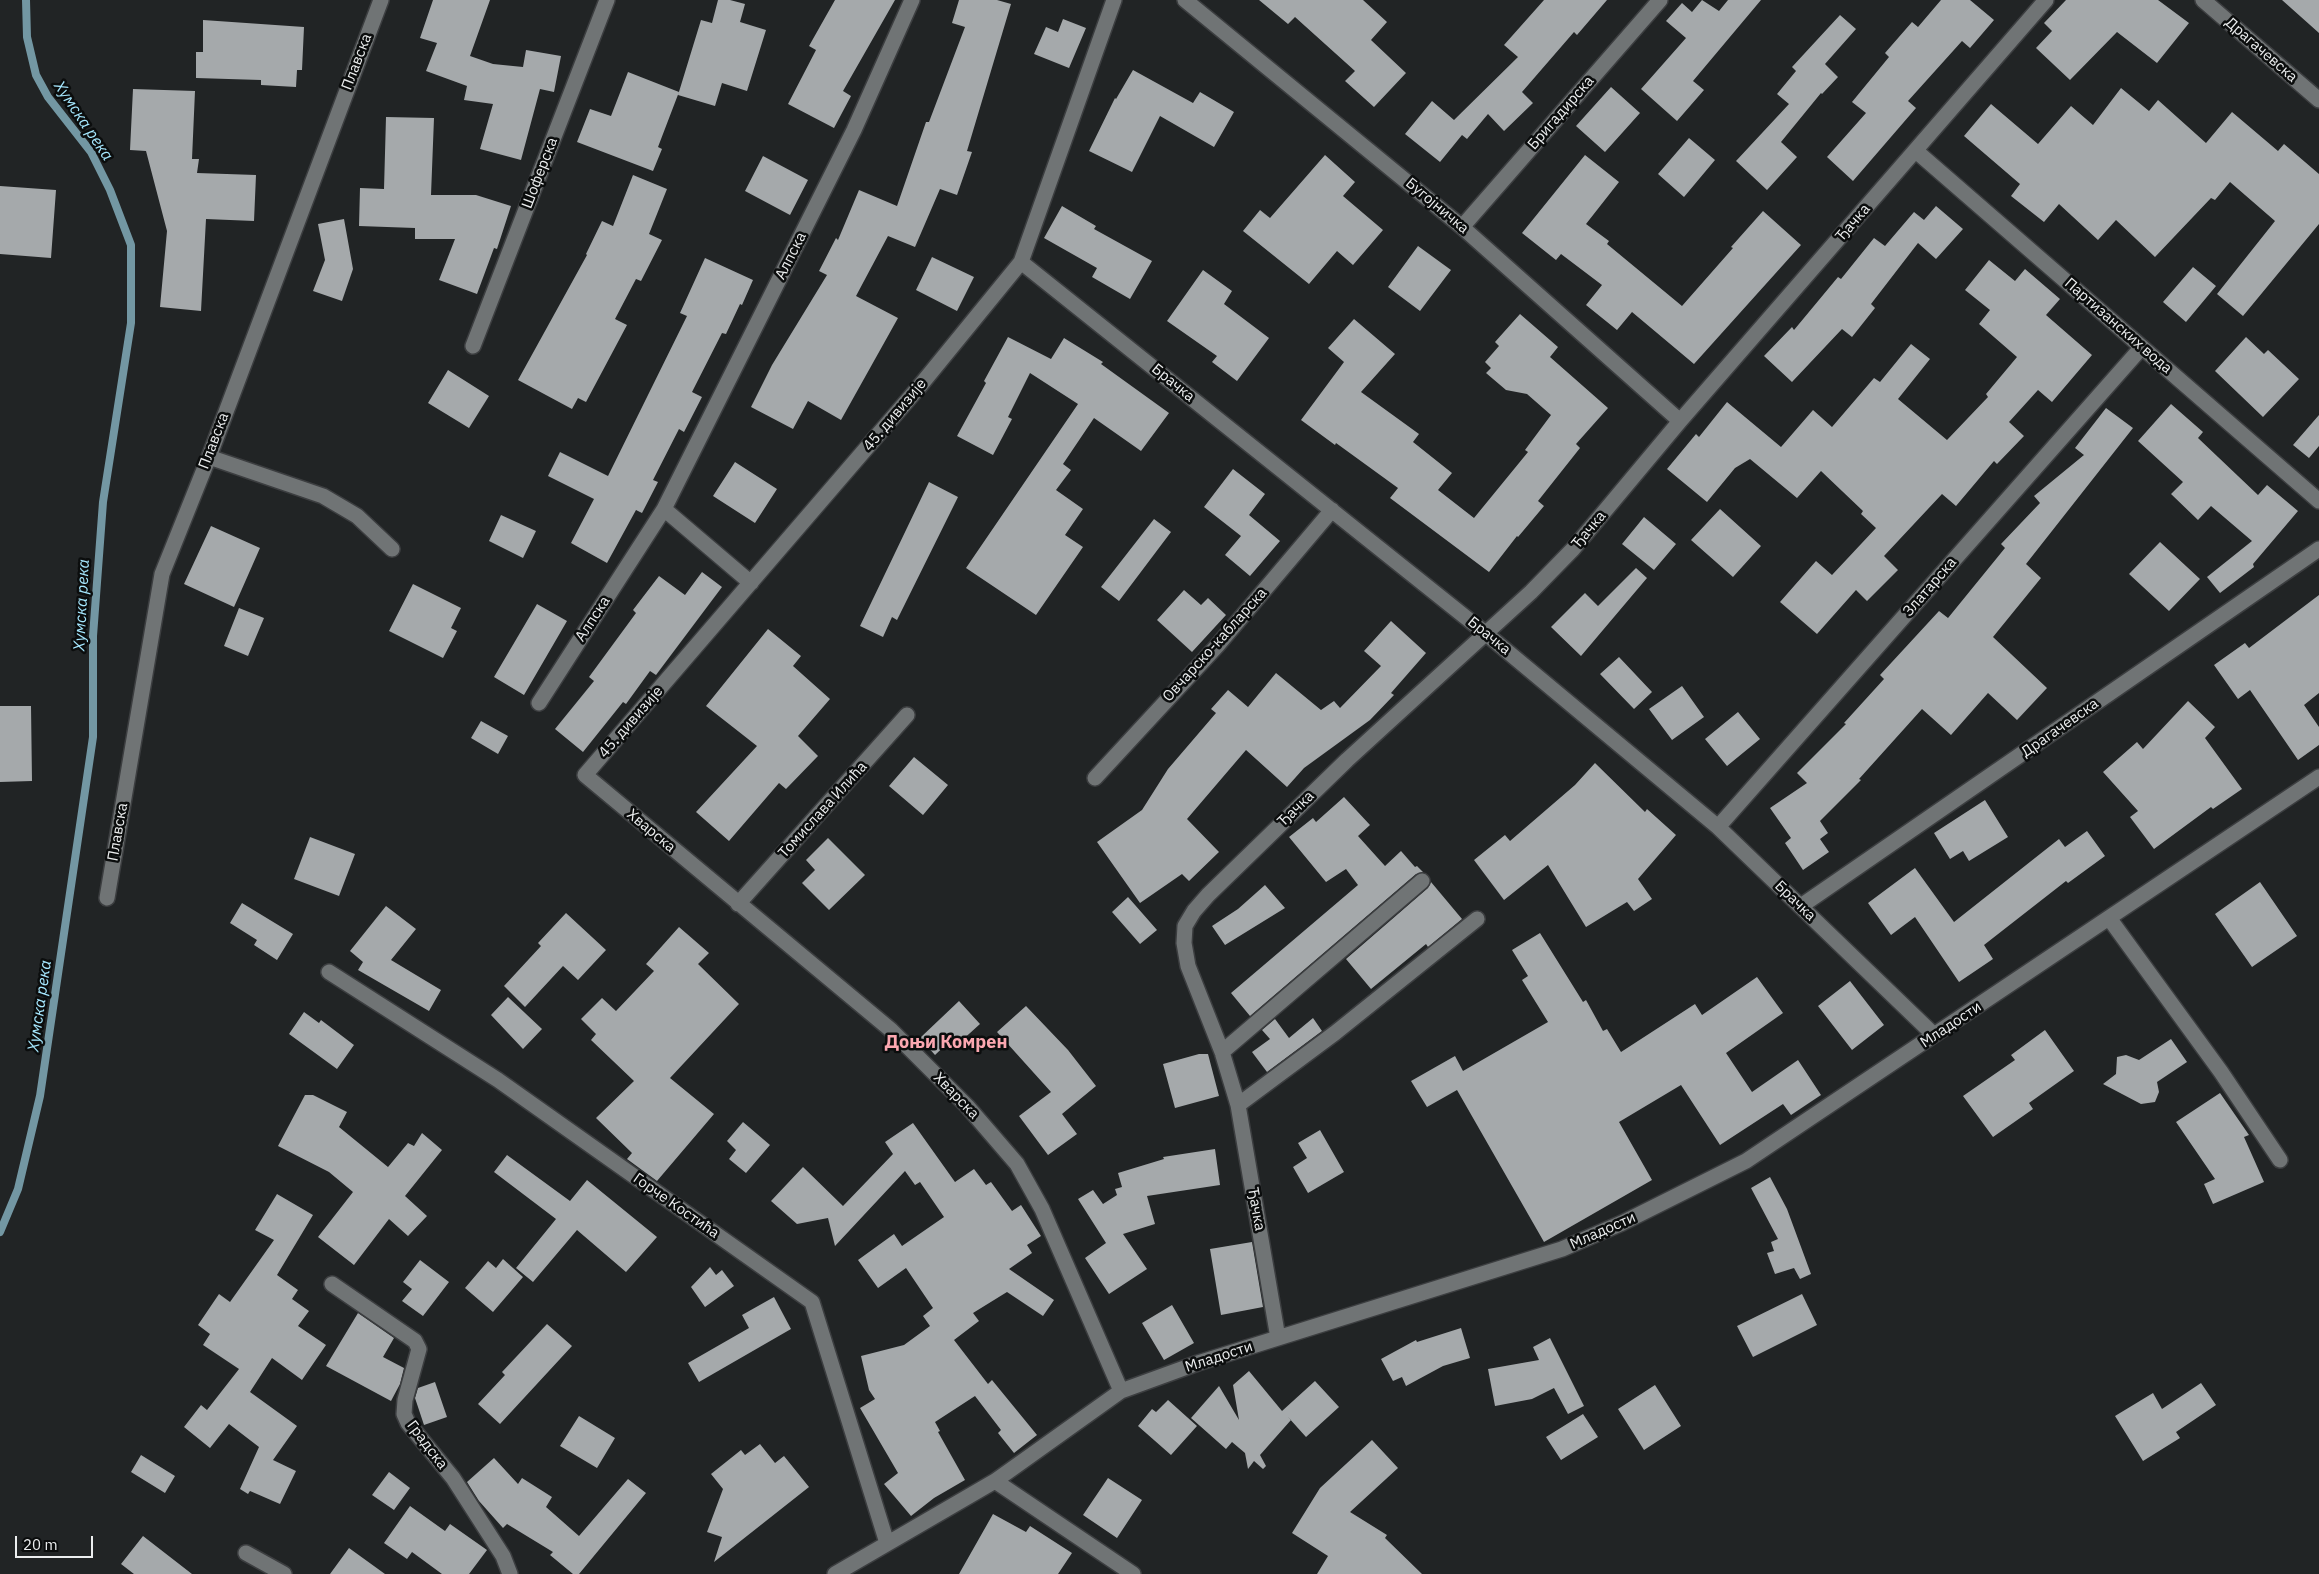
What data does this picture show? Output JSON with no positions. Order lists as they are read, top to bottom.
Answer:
{
  "streets": {
    "street": [
      "Драгачевска",
      "Плавска",
      "Бригадирска",
      "Шоферска",
      "Бугојничка",
      "Ђачка",
      "Алпска",
      "Партизанских вода",
      "Брачка",
      "45. дивизије",
      "Златарска",
      "Овчарско-кабларска",
      "Томислава Илића",
      "Хварска",
      "Младости",
      "Горче Костића",
      "Градска"
    ]
  },
  "crossings": [
    ["Драгачевска", "Брачка"],
    ["Бригадирска", "Бугојничка"],
    ["Бугојничка", "Ђачка"],
    ["Ђачка", "Партизанских вода"],
    ["Ђачка", "Брачка"],
    ["Ђачка", "Младости"],
    ["Партизанских вода", "Златарска"],
    ["Брачка", "45. дивизије"],
    ["Брачка", "Златарска"],
    ["Брачка", "Овчарско-кабларска"],
    ["Брачка", "Младости"],
    ["45. дивизије", "Хварска"],
    ["Томислава Илића", "Хварска"],
    ["Хварска", "Младости"],
    ["Младости", "Горче Костића"]
  ],
  "districts": ["Доњи Комрен"],
  "water": ["Хумска река"],
  "scale_bar": "20 m"
}
